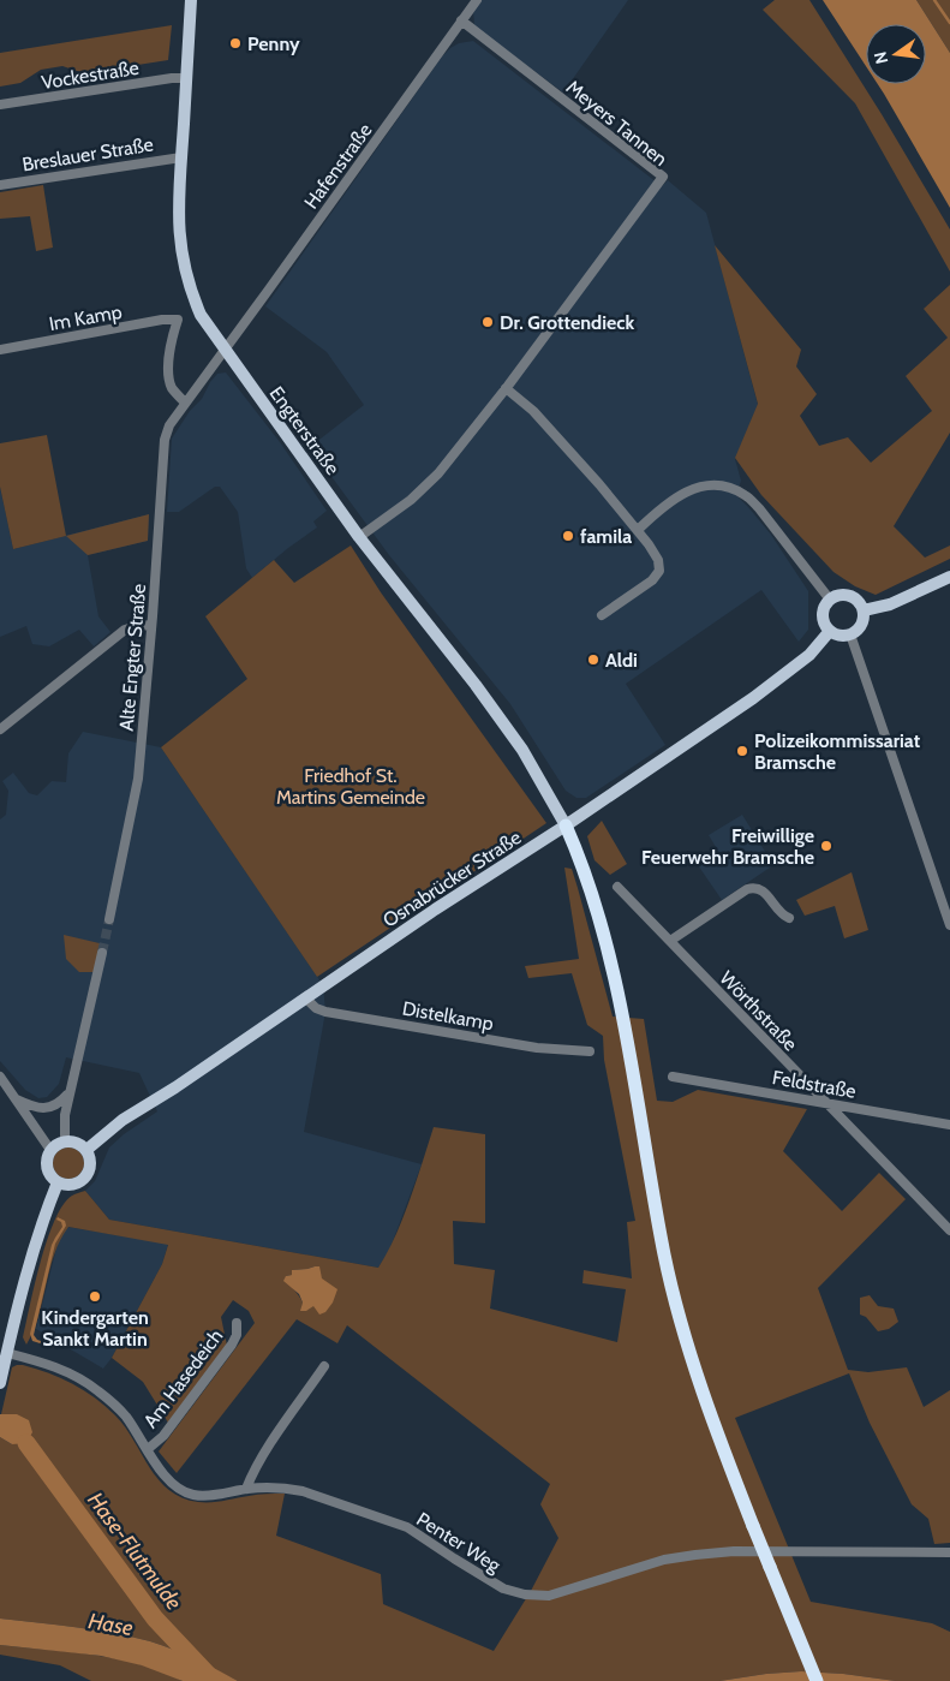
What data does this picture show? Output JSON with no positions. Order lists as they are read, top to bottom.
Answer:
{
  "streets": {
    "main road": ["Engterstraße", "Osnabrücker Straße"],
    "street": [
      "Vockestraße",
      "Meyers Tannen",
      "Breslauer Straße",
      "Hafenstraße",
      "Im Kamp",
      "Alte Engter Straße",
      "Wörthstraße",
      "Distelkamp",
      "Feldstraße",
      "Am Hasedeich",
      "Penter Weg"
    ]
  },
  "crossings": [
    ["Vockestraße", "Engterstraße"],
    ["Meyers Tannen", "Hafenstraße"],
    ["Meyers Tannen", "Engterstraße"],
    ["Breslauer Straße", "Engterstraße"],
    ["Hafenstraße", "Engterstraße"],
    ["Hafenstraße", "Alte Engter Straße"],
    ["Im Kamp", "Alte Engter Straße"],
    ["Engterstraße", "Alte Engter Straße"],
    ["Engterstraße", "Osnabrücker Straße"],
    ["Osnabrücker Straße", "Distelkamp"],
    ["Wörthstraße", "Feldstraße"],
    ["Am Hasedeich", "Penter Weg"]
  ],
  "water": ["Hase-Flutmulde", "Hase"],
  "parks": ["Friedhof St. Martins Gemeinde"],
  "places": [
    "Penny",
    "Dr. Grottendieck",
    "famila",
    "Aldi",
    "Polizeikommissariat Bramsche",
    "Freiwillige Feuerwehr Bramsche",
    "Kindergarten Sankt Martin"
  ],
  "north": "left"
}
